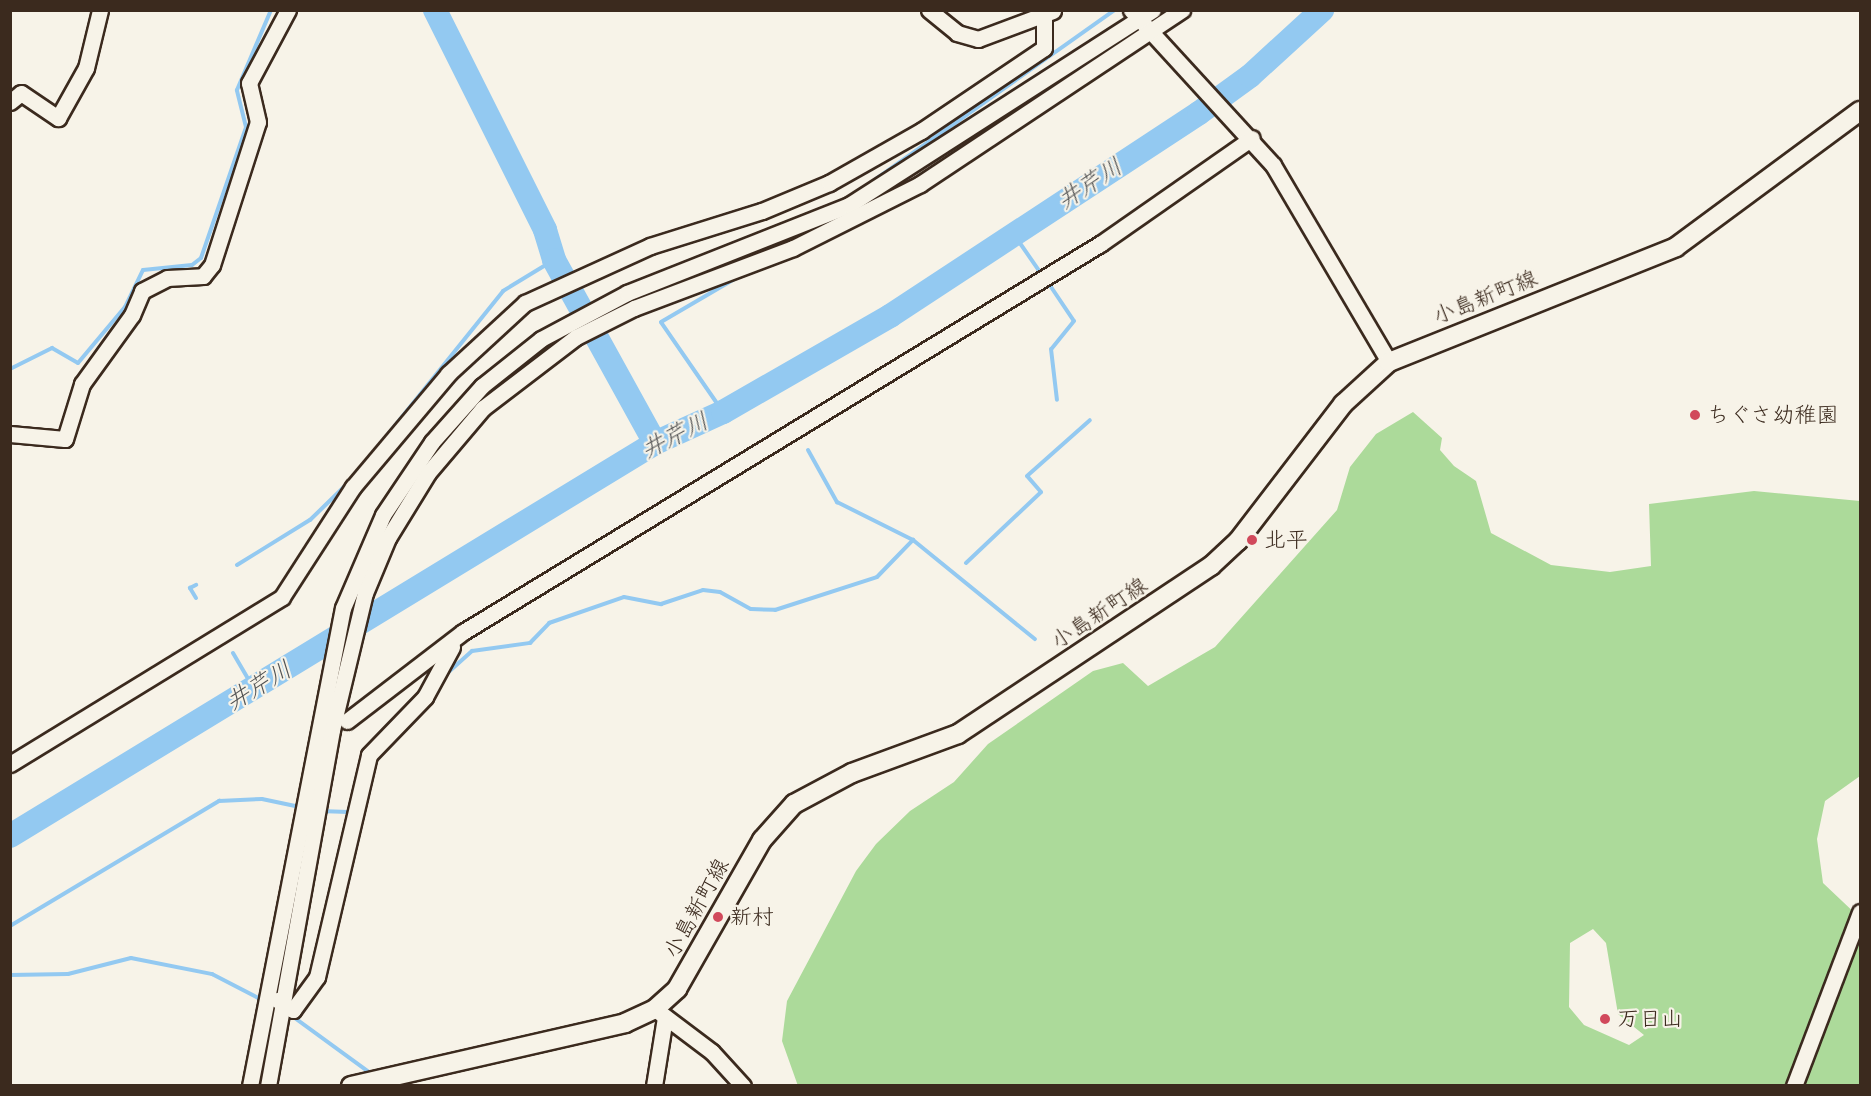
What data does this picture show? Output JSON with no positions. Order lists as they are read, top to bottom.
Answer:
{
  "streets": {
    "main road": ["小島新町線"]
  },
  "water": ["井芹川"],
  "places": [
    "ちぐさ幼稚園",
    "北平",
    "新村",
    "万日山"
  ]
}
